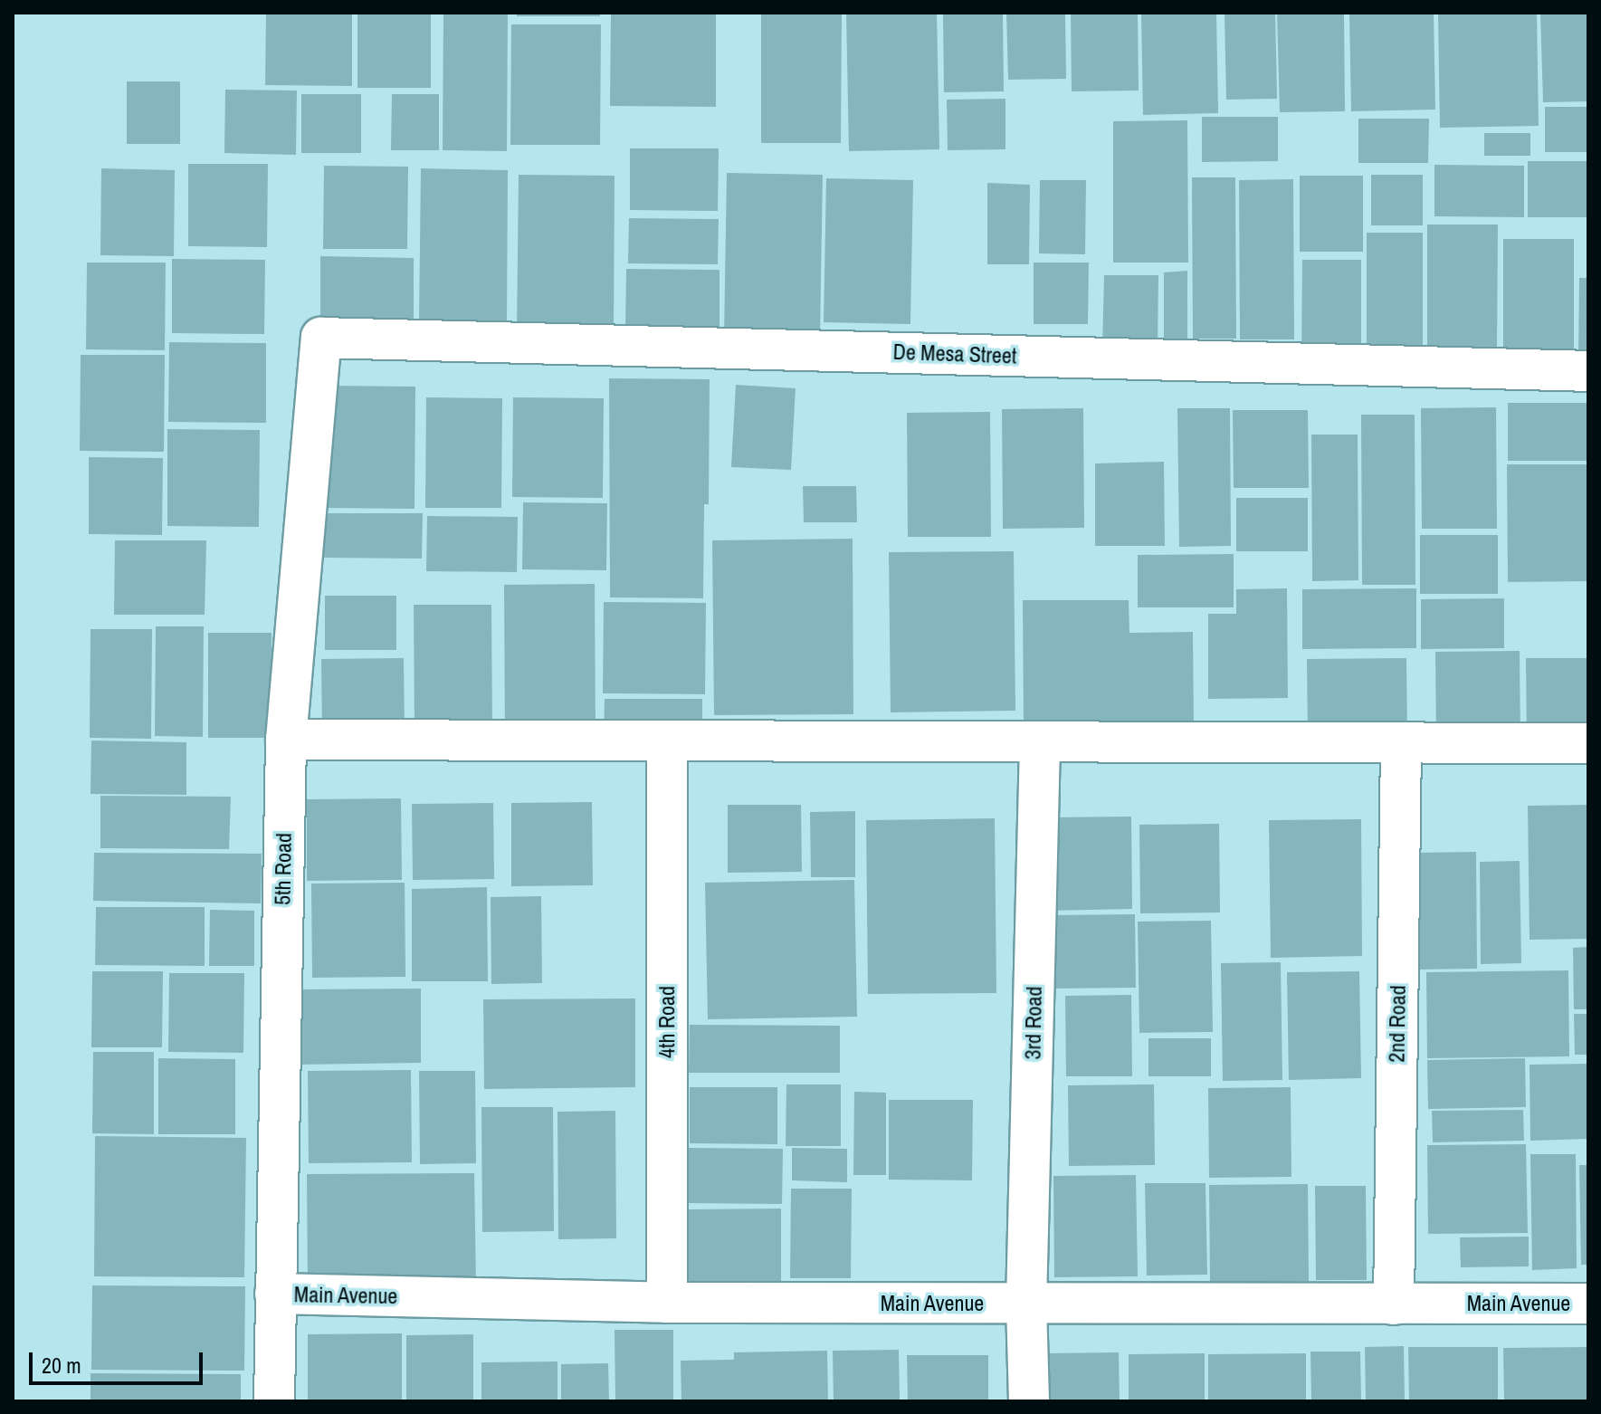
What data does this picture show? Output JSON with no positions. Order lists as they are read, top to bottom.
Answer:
{
  "streets": {
    "street": [
      "De Mesa Street",
      "5th Road",
      "4th Road",
      "3rd Road",
      "2nd Road",
      "Main Avenue"
    ]
  },
  "crossings": [
    ["De Mesa Street", "5th Road"],
    ["5th Road", "Main Avenue"],
    ["4th Road", "Main Avenue"],
    ["3rd Road", "Main Avenue"],
    ["2nd Road", "Main Avenue"]
  ],
  "scale_bar": "20 m"
}
